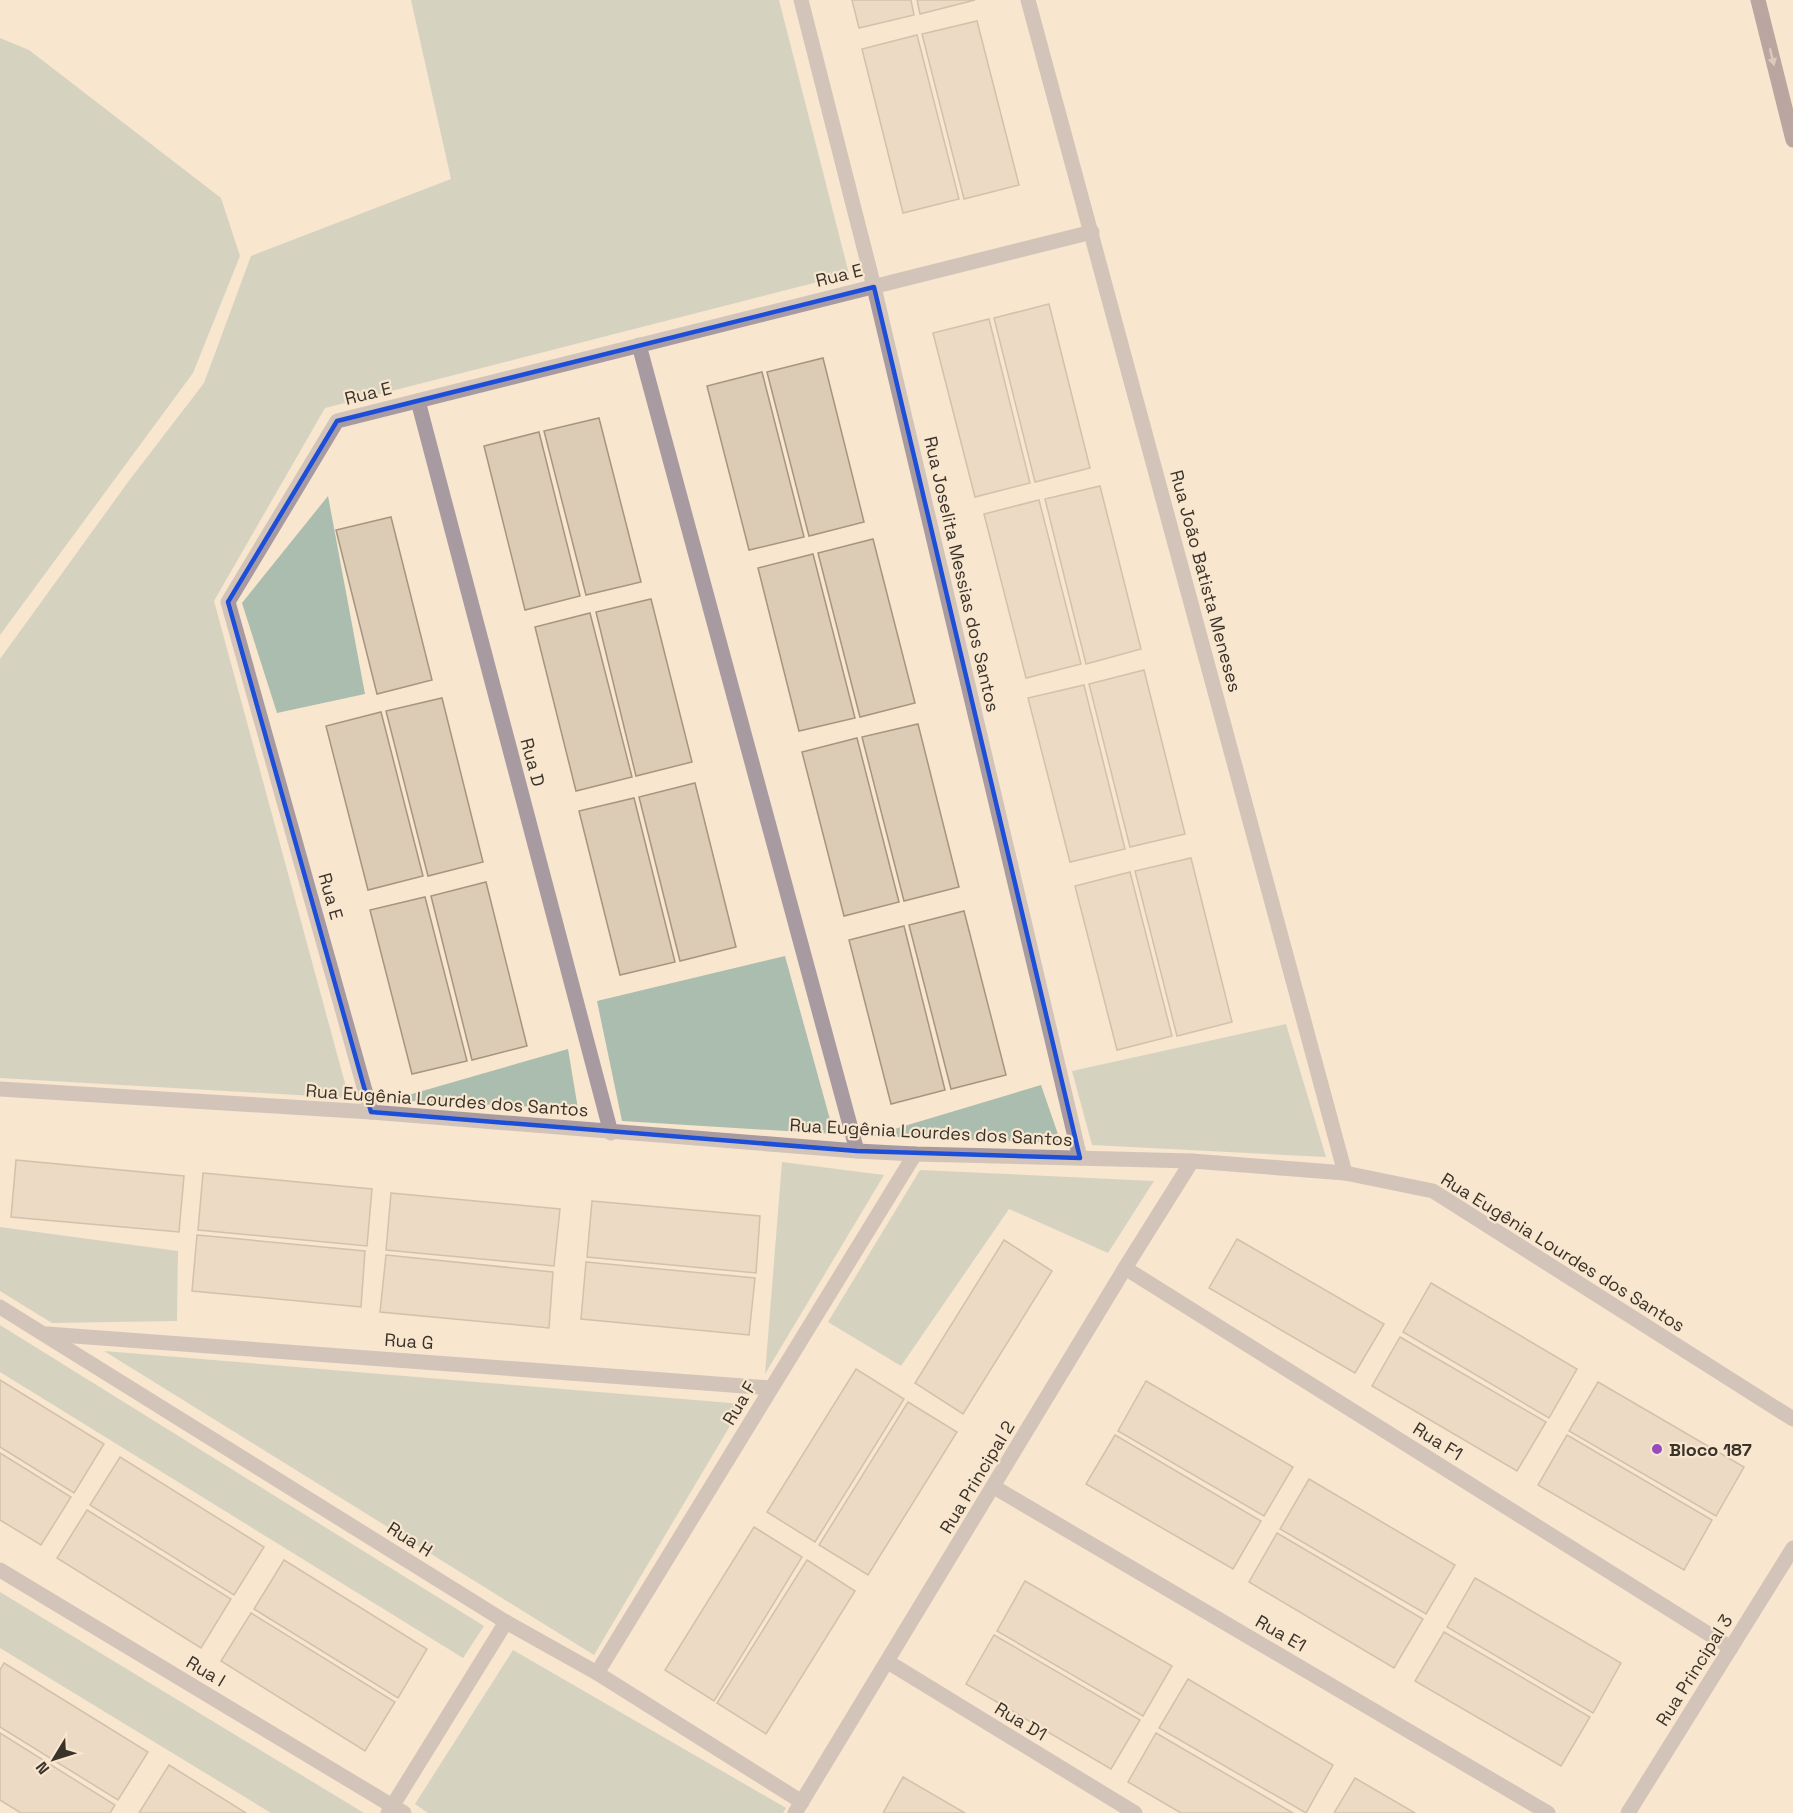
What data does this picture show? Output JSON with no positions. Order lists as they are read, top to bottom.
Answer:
{
  "streets": {
    "street": [
      "Rua E",
      "Rua Joselita Messias dos Santos",
      "Rua João Batista Meneses",
      "Rua D",
      "Rua Eugênia Lourdes dos Santos",
      "Rua G",
      "Rua F",
      "Rua F1",
      "Rua Principal 2",
      "Rua H",
      "Rua E1",
      "Rua Principal 3",
      "Rua I",
      "Rua D1"
    ]
  },
  "crossings": [
    ["Rua E", "Rua Joselita Messias dos Santos"],
    ["Rua E", "Rua João Batista Meneses"],
    ["Rua E", "Rua D"],
    ["Rua E", "Rua Eugênia Lourdes dos Santos"],
    ["Rua Joselita Messias dos Santos", "Rua Eugênia Lourdes dos Santos"],
    ["Rua João Batista Meneses", "Rua Eugênia Lourdes dos Santos"],
    ["Rua D", "Rua Eugênia Lourdes dos Santos"],
    ["Rua Eugênia Lourdes dos Santos", "Rua F"],
    ["Rua Eugênia Lourdes dos Santos", "Rua Principal 2"],
    ["Rua G", "Rua F"],
    ["Rua G", "Rua H"],
    ["Rua F", "Rua H"],
    ["Rua F1", "Rua Principal 2"],
    ["Rua F1", "Rua Principal 3"],
    ["Rua Principal 2", "Rua H"],
    ["Rua Principal 2", "Rua E1"],
    ["Rua Principal 2", "Rua D1"]
  ],
  "places": ["Bloco 187"],
  "north": "bottom left"
}
